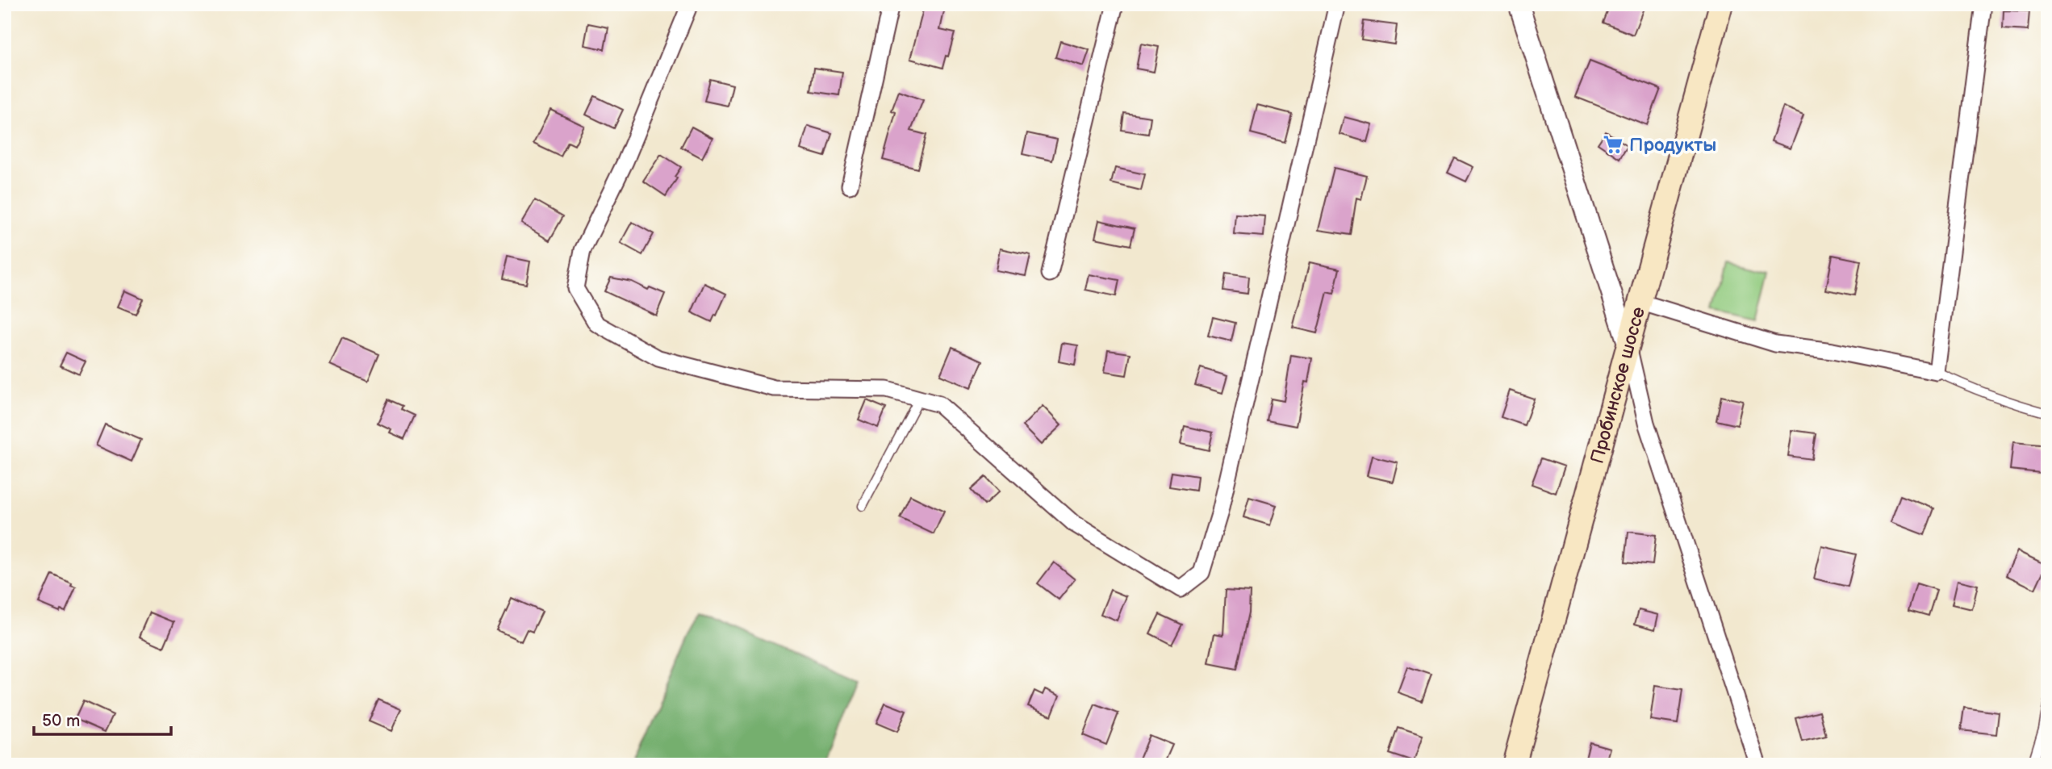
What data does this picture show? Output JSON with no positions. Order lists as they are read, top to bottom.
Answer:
{
  "streets": {
    "main road": ["Пробинское шоссе"]
  },
  "places": {
    "supermarket": ["Продукты"]
  },
  "scale_bar": "50 m"
}
